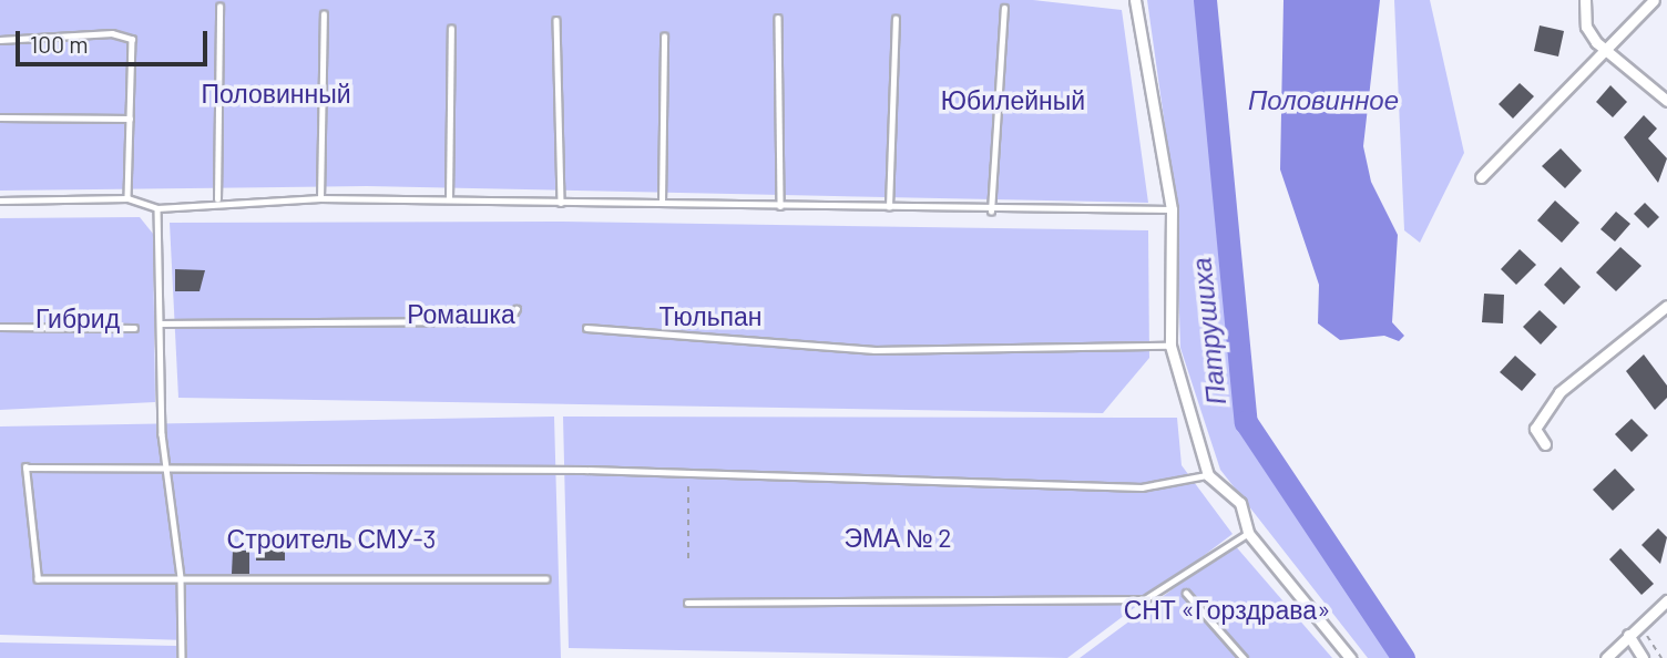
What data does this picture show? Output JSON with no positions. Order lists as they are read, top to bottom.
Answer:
{
  "water": ["Половинное", "Патрушиха"],
  "parks": [
    "Половинный",
    "Юбилейный",
    "Ромашка",
    "Тюльпан",
    "Гибрид",
    "ЭМА № 2",
    "Строитель СМУ-3",
    "СНТ «Горздрава»"
  ],
  "scale_bar": "100 m"
}
